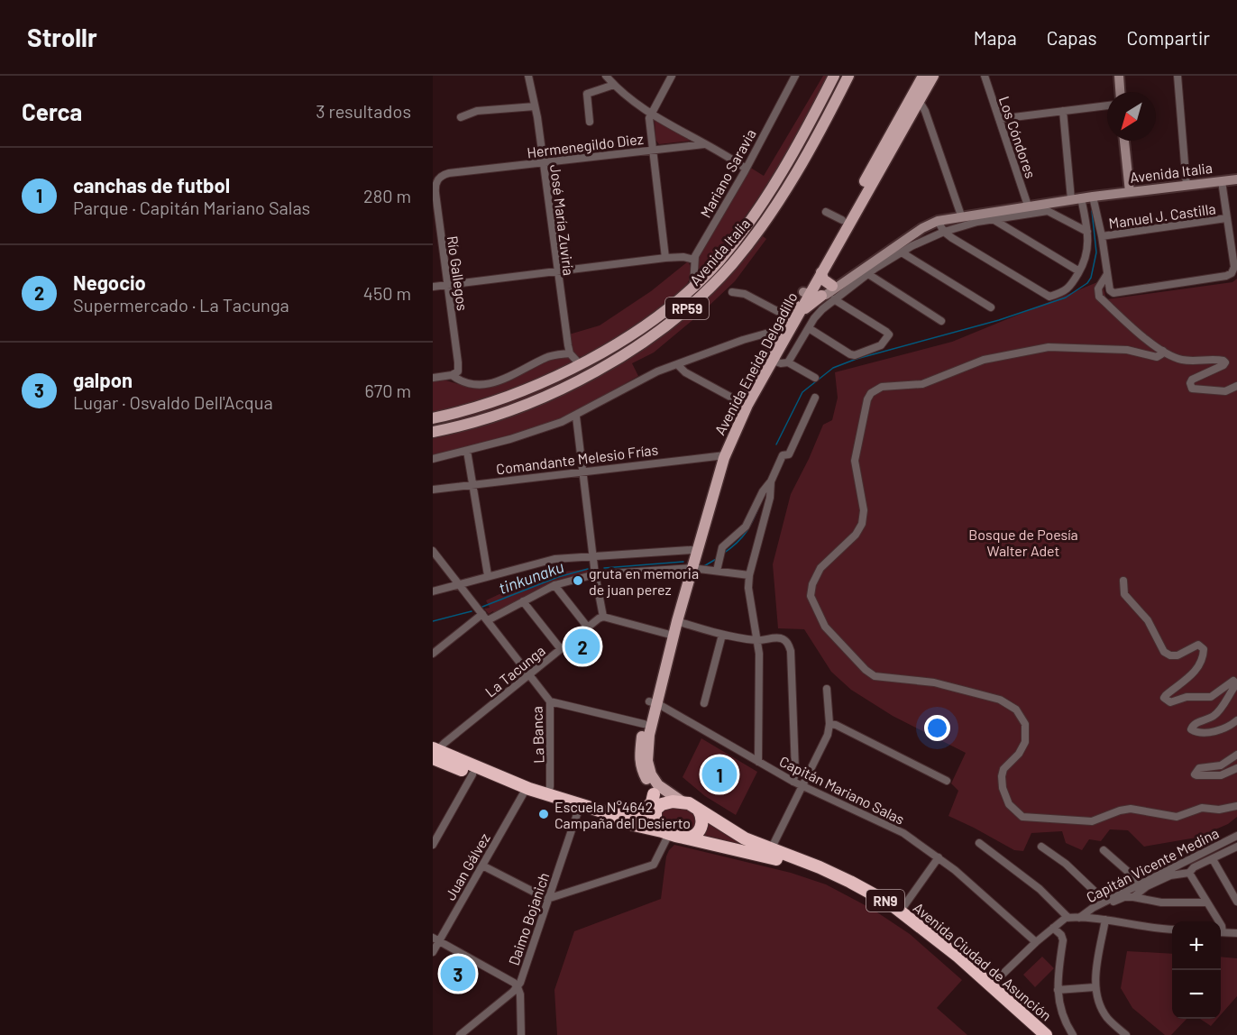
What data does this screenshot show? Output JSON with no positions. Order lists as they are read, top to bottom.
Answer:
{
  "streets": {
    "highway": ["RN9", "Avenida Ciudad de Asunción"],
    "main road": ["Avenida Italia", "RP59", "Avenida Eneida Delgadillo"],
    "street": [
      "Los Cóndores",
      "Hermenegildo Diez",
      "Mariano Saravia",
      "Manuel J. Castilla",
      "José María Zuviría",
      "Río Gallegos",
      "Comandante Melesio Frías",
      "La Tacunga",
      "La Banca",
      "Capitán Mariano Salas",
      "Capitán Vicente Medina",
      "Juan Gálvez",
      "Daimo Bojanich"
    ]
  },
  "crossings": [
    ["Los Cóndores", "Avenida Italia"],
    ["Hermenegildo Diez", "José María Zuviría"],
    ["Hermenegildo Diez", "Río Gallegos"],
    ["Avenida Italia", "Mariano Saravia"],
    ["Avenida Italia", "Avenida Eneida Delgadillo"],
    ["Avenida Eneida Delgadillo", "Comandante Melesio Frías"],
    ["Avenida Eneida Delgadillo", "Capitán Mariano Salas"],
    ["Avenida Eneida Delgadillo", "RN9"],
    ["Avenida Eneida Delgadillo", "Avenida Ciudad de Asunción"],
    ["La Tacunga", "La Banca"],
    ["La Tacunga", "RN9"],
    ["Juan Gálvez", "RN9"],
    ["RN9", "Daimo Bojanich"],
    ["RN9", "Avenida Ciudad de Asunción"]
  ],
  "water": ["tinkunaku"],
  "parks": ["Bosque de Poesía Walter Adet"],
  "places": ["gruta en memoria de juan perez", "Escuela N°4642 Campaña del Desierto"],
  "north": "bottom left",
  "page": {
    "header": "Strollr",
    "nav": ["Mapa", "Capas", "Compartir"],
    "heading": ["Cerca", "3 resultados"],
    "list": [
      {
        "mark": "1",
        "name": "canchas de futbol",
        "note": "Parque · Capitán Mariano Salas",
        "value": "280 m"
      },
      {
        "mark": "2",
        "name": "Negocio",
        "note": "Supermercado · La Tacunga",
        "value": "450 m"
      },
      {
        "mark": "3",
        "name": "galpon",
        "note": "Lugar · Osvaldo Dell'Acqua",
        "value": "670 m"
      }
    ],
    "pins": ["2", "1", "3"],
    "map_buttons": ["+", "−"]
  }
}
